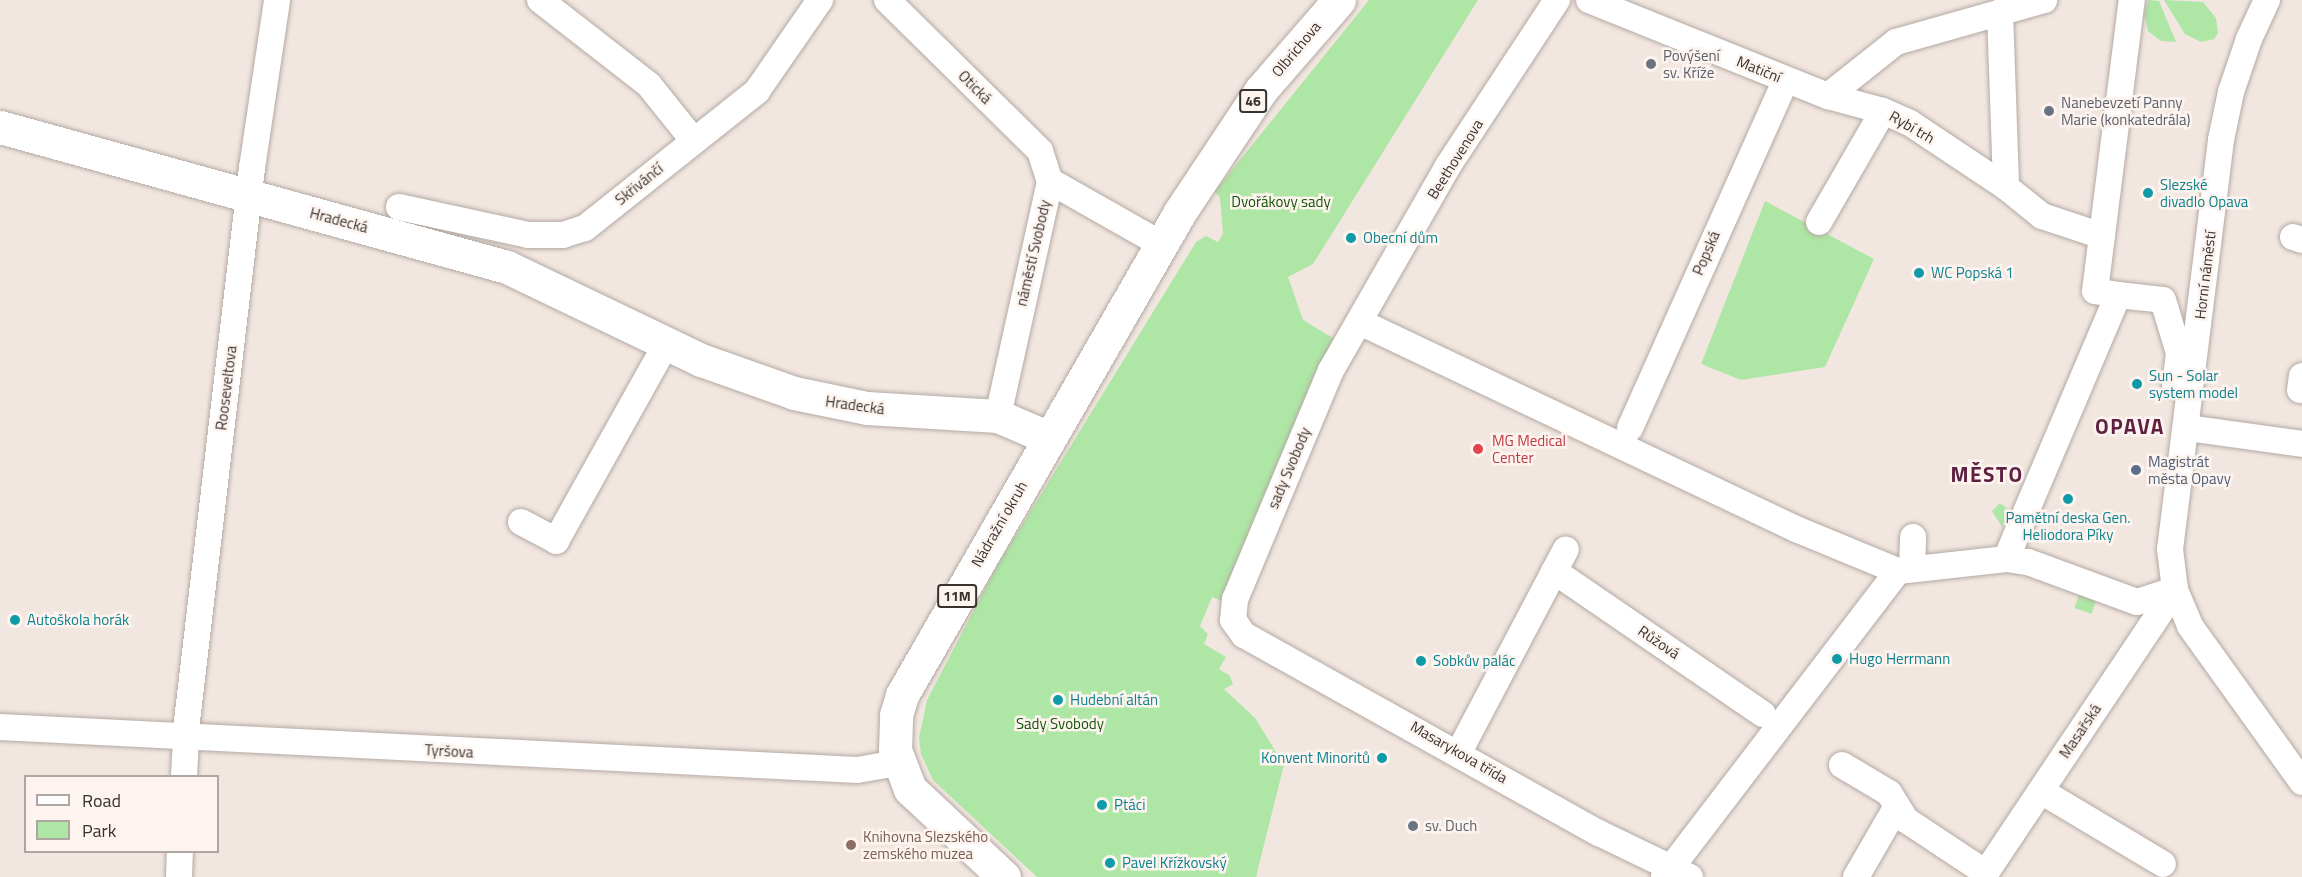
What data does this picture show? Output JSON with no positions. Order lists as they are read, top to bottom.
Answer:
{
  "streets": {
    "main road": [
      "Olbrichova",
      "46",
      "Hradecká",
      "Nádražní okruh",
      "11M"
    ],
    "street": [
      "Matiční",
      "Otická",
      "Rybí trh",
      "Beethovenova",
      "Skřivánčí",
      "náměstí Svobody",
      "Popská",
      "Horní náměstí",
      "Rooseveltova",
      "sady Svobody",
      "Růžová",
      "Masařská",
      "Tyršova",
      "Masarykova třída"
    ]
  },
  "crossings": [
    ["Olbrichova", "náměstí Svobody"],
    ["Olbrichova", "11M"],
    ["Matiční", "Rybí trh"],
    ["Matiční", "Popská"],
    ["Otická", "náměstí Svobody"],
    ["Rybí trh", "Horní náměstí"],
    ["Beethovenova", "sady Svobody"],
    ["Hradecká", "náměstí Svobody"],
    ["Hradecká", "Rooseveltova"],
    ["Hradecká", "Nádražní okruh"],
    ["Hradecká", "11M"],
    ["náměstí Svobody", "11M"],
    ["Horní náměstí", "Masařská"],
    ["Rooseveltova", "Tyršova"],
    ["sady Svobody", "Masarykova třída"],
    ["Nádražní okruh", "11M"],
    ["Nádražní okruh", "Tyršova"],
    ["Růžová", "Masarykova třída"]
  ],
  "districts": ["OPAVA", "MĚSTO"],
  "parks": ["Dvořákovy sady", "Sady Svobody"],
  "places": [
    "Povýšení sv. Kříže",
    "Nanebevzetí Panny Marie (konkatedrála)",
    "Slezské divadlo Opava",
    "Obecní dům",
    "WC Popská 1",
    "Sun - Solar system model",
    "MG Medical Center",
    "Magistrát města Opavy",
    "Pamětní deska Gen. Heliodora Píky",
    "Autoškola horák",
    "Hugo Herrmann",
    "Sobkův palác",
    "Hudební altán",
    "Konvent Minoritů",
    "Ptáci",
    "sv. Duch",
    "Knihovna Slezského zemského muzea",
    "Pavel Křížkovský"
  ],
  "legend": ["Road", "Park"]
}
